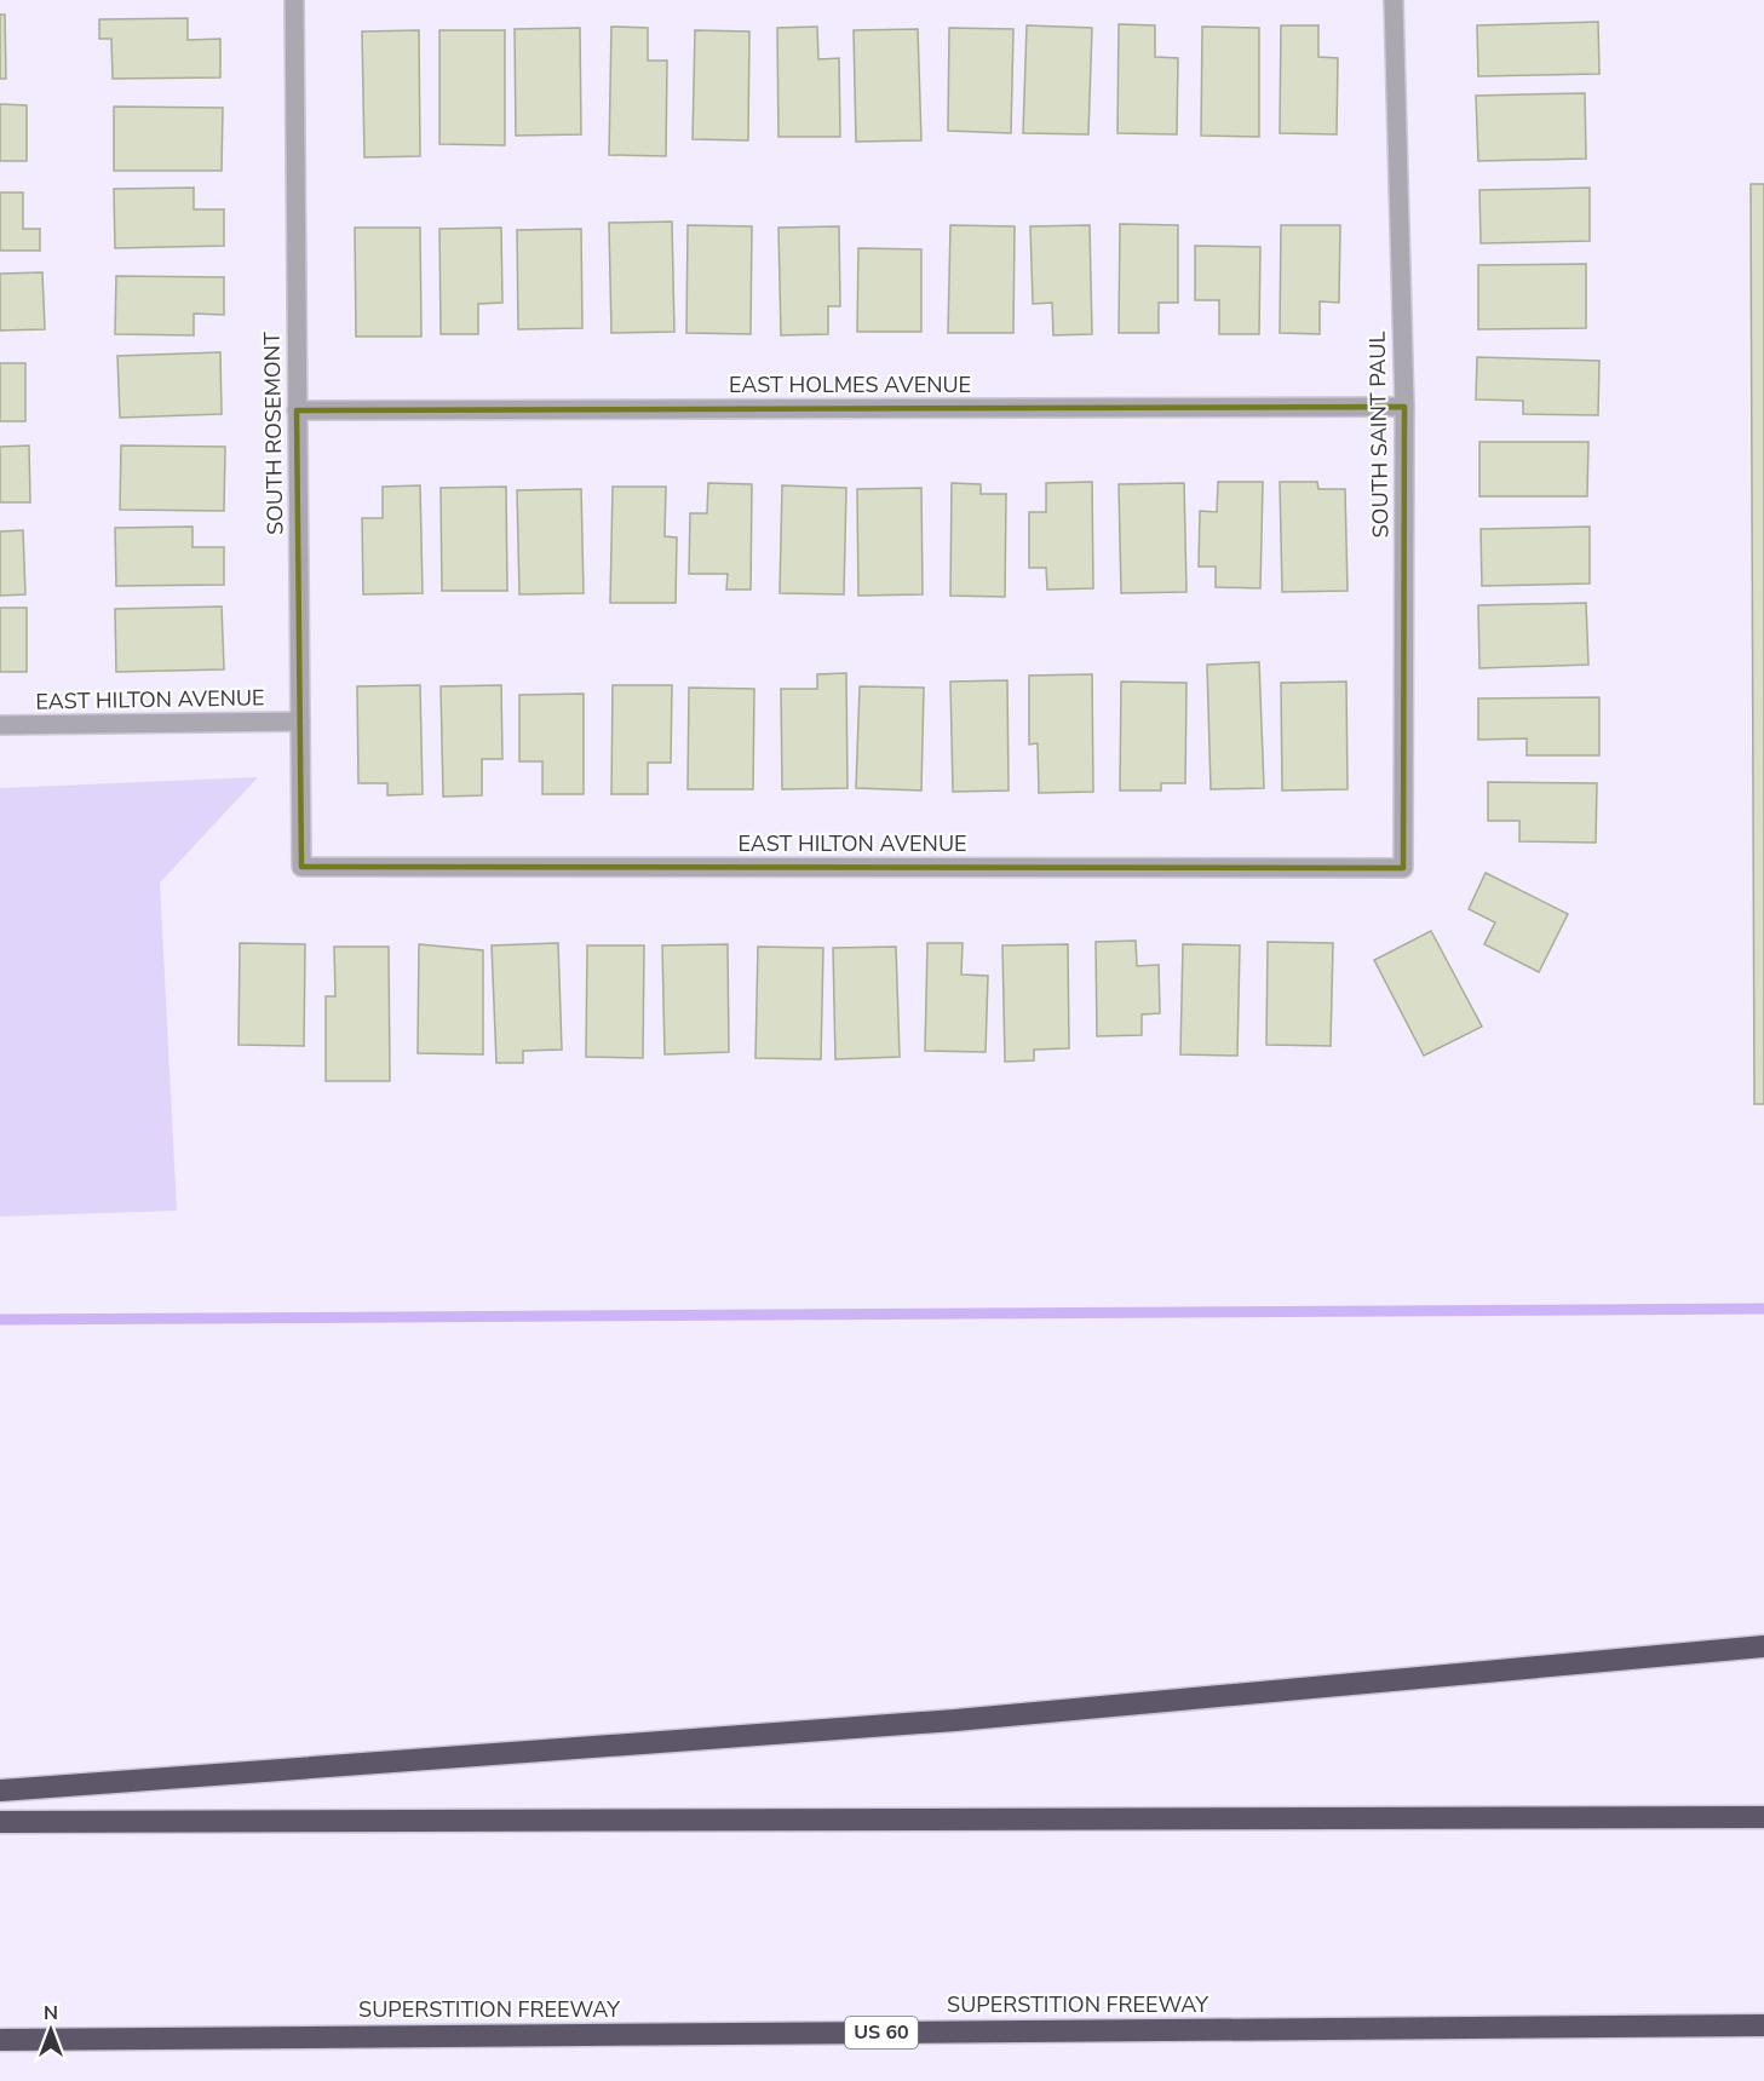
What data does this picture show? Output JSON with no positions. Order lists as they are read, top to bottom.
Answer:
{
  "streets": {
    "highway": ["SUPERSTITION FREEWAY", "US 60"],
    "street": [
      "EAST HOLMES AVENUE",
      "SOUTH ROSEMONT",
      "SOUTH SAINT PAUL",
      "EAST HILTON AVENUE"
    ]
  },
  "crossings": [
    ["EAST HOLMES AVENUE", "SOUTH ROSEMONT"],
    ["EAST HOLMES AVENUE", "SOUTH SAINT PAUL"],
    ["SOUTH ROSEMONT", "EAST HILTON AVENUE"],
    ["SOUTH SAINT PAUL", "EAST HILTON AVENUE"]
  ],
  "north": "top"
}
